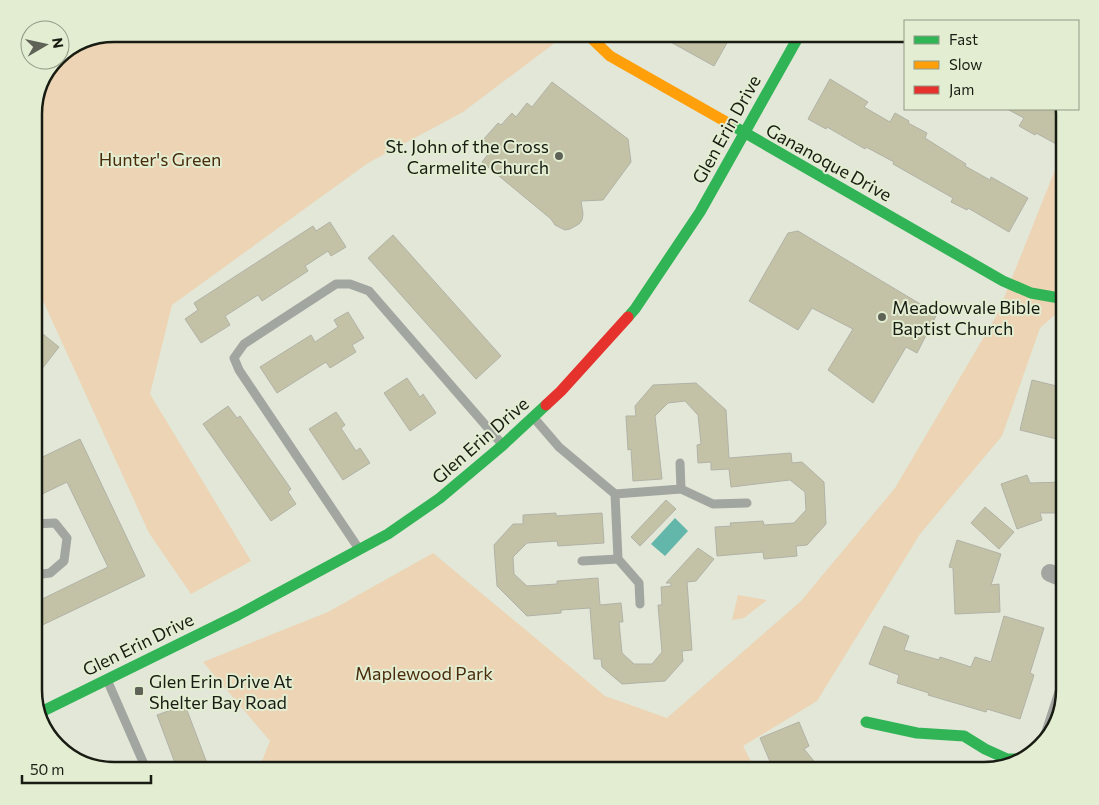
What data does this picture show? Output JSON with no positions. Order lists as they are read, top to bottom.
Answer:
{
  "streets": {
    "street": ["Glen Erin Drive", "Gananoque Drive"]
  },
  "crossings": [
    ["Glen Erin Drive", "Gananoque Drive"]
  ],
  "parks": ["Hunter's Green", "Maplewood Park"],
  "places": {
    "other": ["St. John of the Cross Carmelite Church", "Meadowvale Bible Baptist Church"],
    "transit": ["Glen Erin Drive At Shelter Bay Road"]
  },
  "legend": ["Fast", "Slow", "Jam"],
  "scale_bar": "50 m",
  "north": "right"
}
